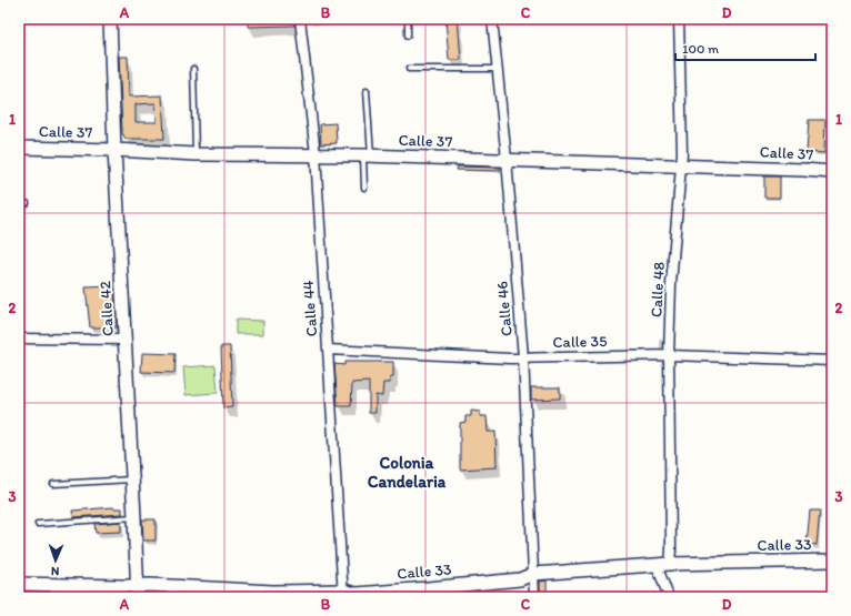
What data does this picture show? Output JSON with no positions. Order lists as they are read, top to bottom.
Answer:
{
  "streets": {
    "street": [
      "Calle 37",
      "Calle 48",
      "Calle 42",
      "Calle 44",
      "Calle 46",
      "Calle 35",
      "Calle 33"
    ]
  },
  "crossings": [
    ["Calle 37", "Calle 48"],
    ["Calle 37", "Calle 42"],
    ["Calle 37", "Calle 44"],
    ["Calle 37", "Calle 46"],
    ["Calle 48", "Calle 35"],
    ["Calle 48", "Calle 33"],
    ["Calle 42", "Calle 33"],
    ["Calle 44", "Calle 35"],
    ["Calle 44", "Calle 33"],
    ["Calle 46", "Calle 35"],
    ["Calle 46", "Calle 33"]
  ],
  "districts": ["Colonia Candelaria"],
  "scale_bar": "100 m",
  "north": "bottom",
  "grid": {
    "columns": [
      "A",
      "B",
      "C",
      "D"
    ],
    "rows": ["1", "2", "3"]
  }
}
